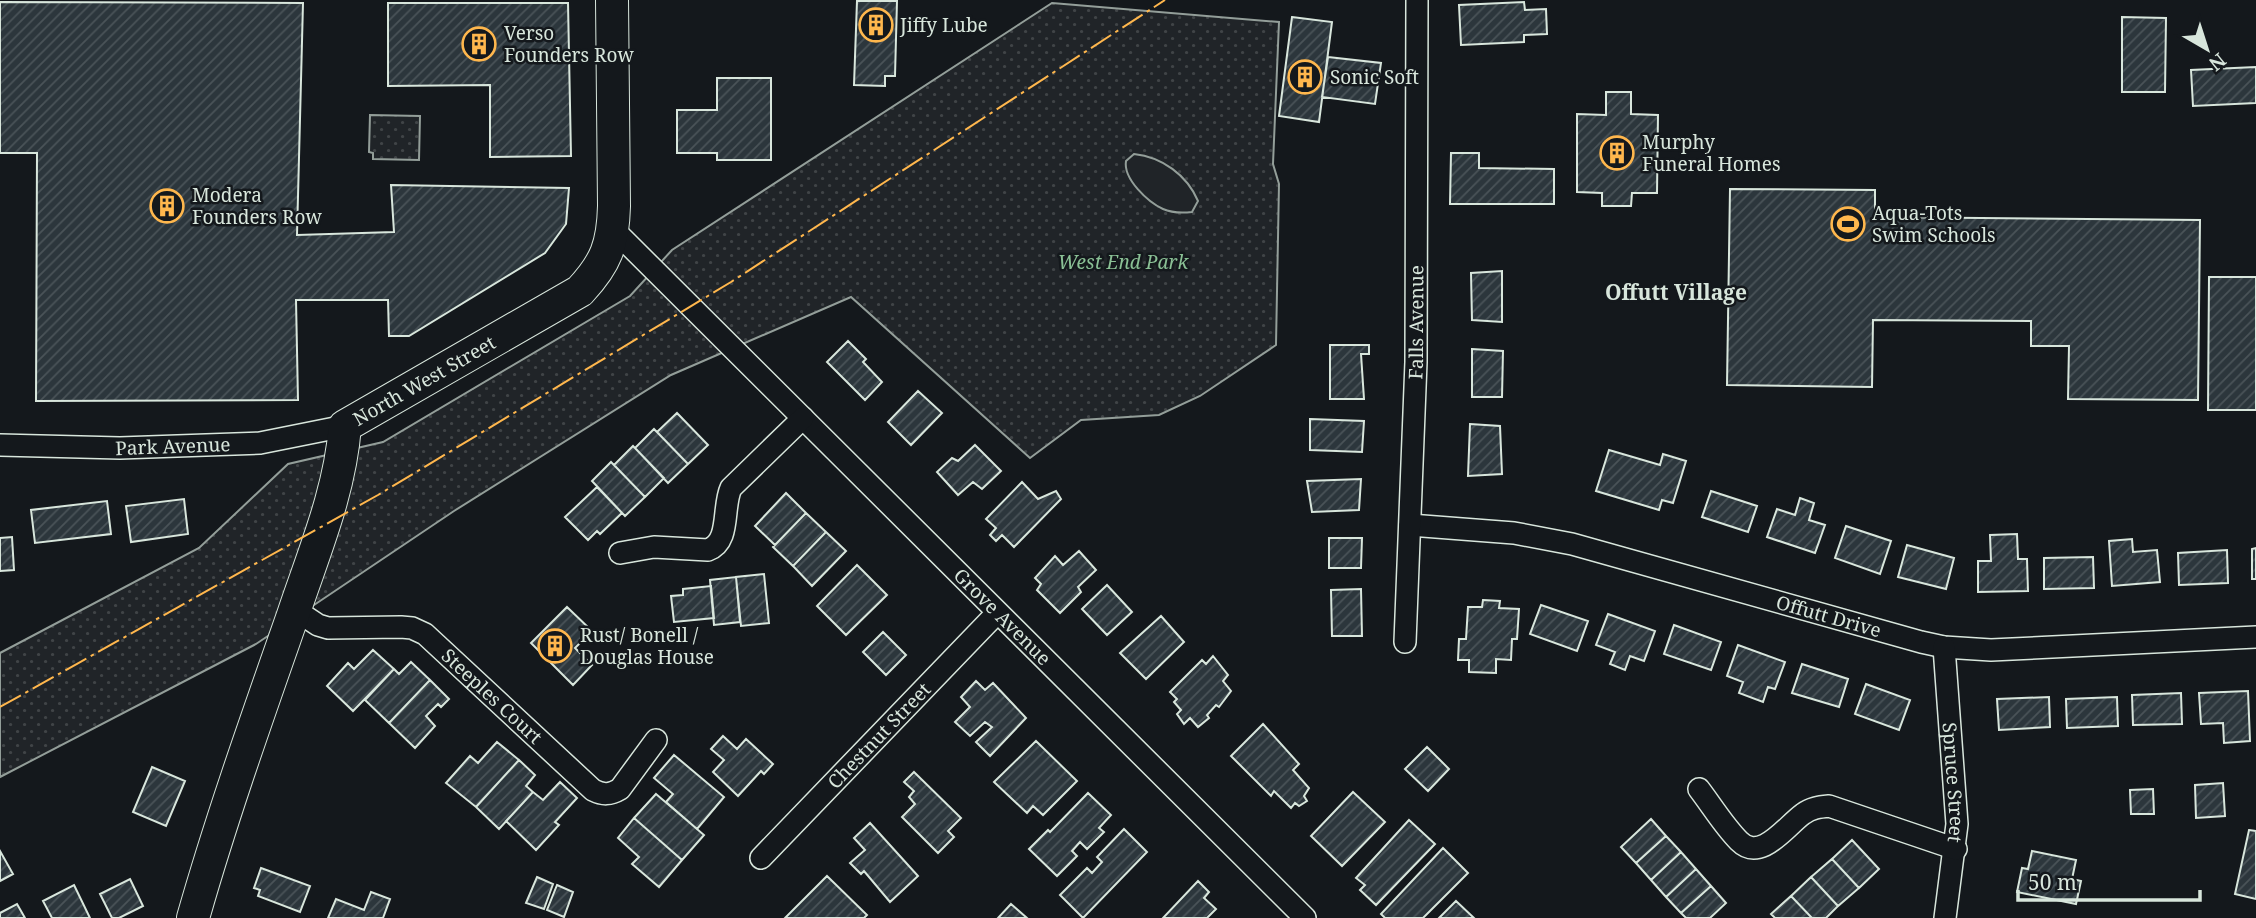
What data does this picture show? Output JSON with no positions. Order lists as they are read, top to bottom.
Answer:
{
  "streets": {
    "main road": ["North West Street"],
    "street": [
      "Falls Avenue",
      "Park Avenue",
      "Grove Avenue",
      "Offutt Drive",
      "Steeples Court",
      "Chestnut Street",
      "Spruce Street"
    ]
  },
  "crossings": [
    ["Falls Avenue", "Offutt Drive"],
    ["North West Street", "Park Avenue"],
    ["North West Street", "Grove Avenue"],
    ["North West Street", "Steeples Court"],
    ["Grove Avenue", "Chestnut Street"],
    ["Offutt Drive", "Spruce Street"]
  ],
  "districts": ["Offutt Village"],
  "parks": ["West End Park"],
  "places": {
    "building": [
      "Jiffy Lube",
      "Verso Founders Row",
      "Sonic Soft",
      "Murphy Funeral Homes",
      "Modera Founders Row",
      "Rust/ Bonell / Douglas House"
    ],
    "sports": ["Aqua-Tots Swim Schools"]
  },
  "scale_bar": "50 m",
  "north": "bottom right"
}
